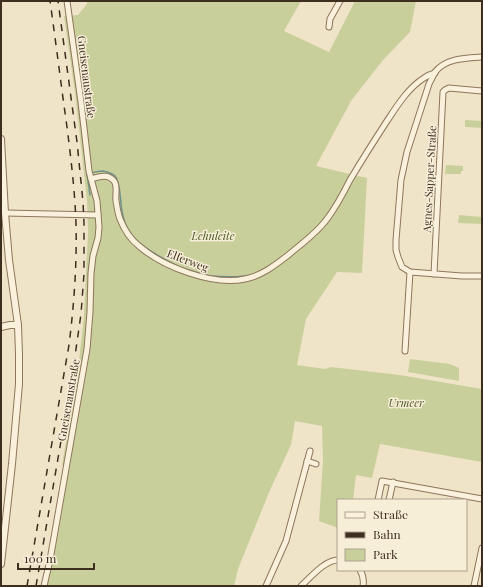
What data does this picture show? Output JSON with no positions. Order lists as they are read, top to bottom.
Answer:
{
  "streets": {
    "street": ["Gneisenaustraße", "Agnes-Sapper-Straße", "Elferweg"]
  },
  "crossings": [
    ["Gneisenaustraße", "Elferweg"]
  ],
  "parks": ["Lehnleite", "Urmeer"],
  "legend": ["Straße", "Bahn", "Park"],
  "scale_bar": "100 m"
}
